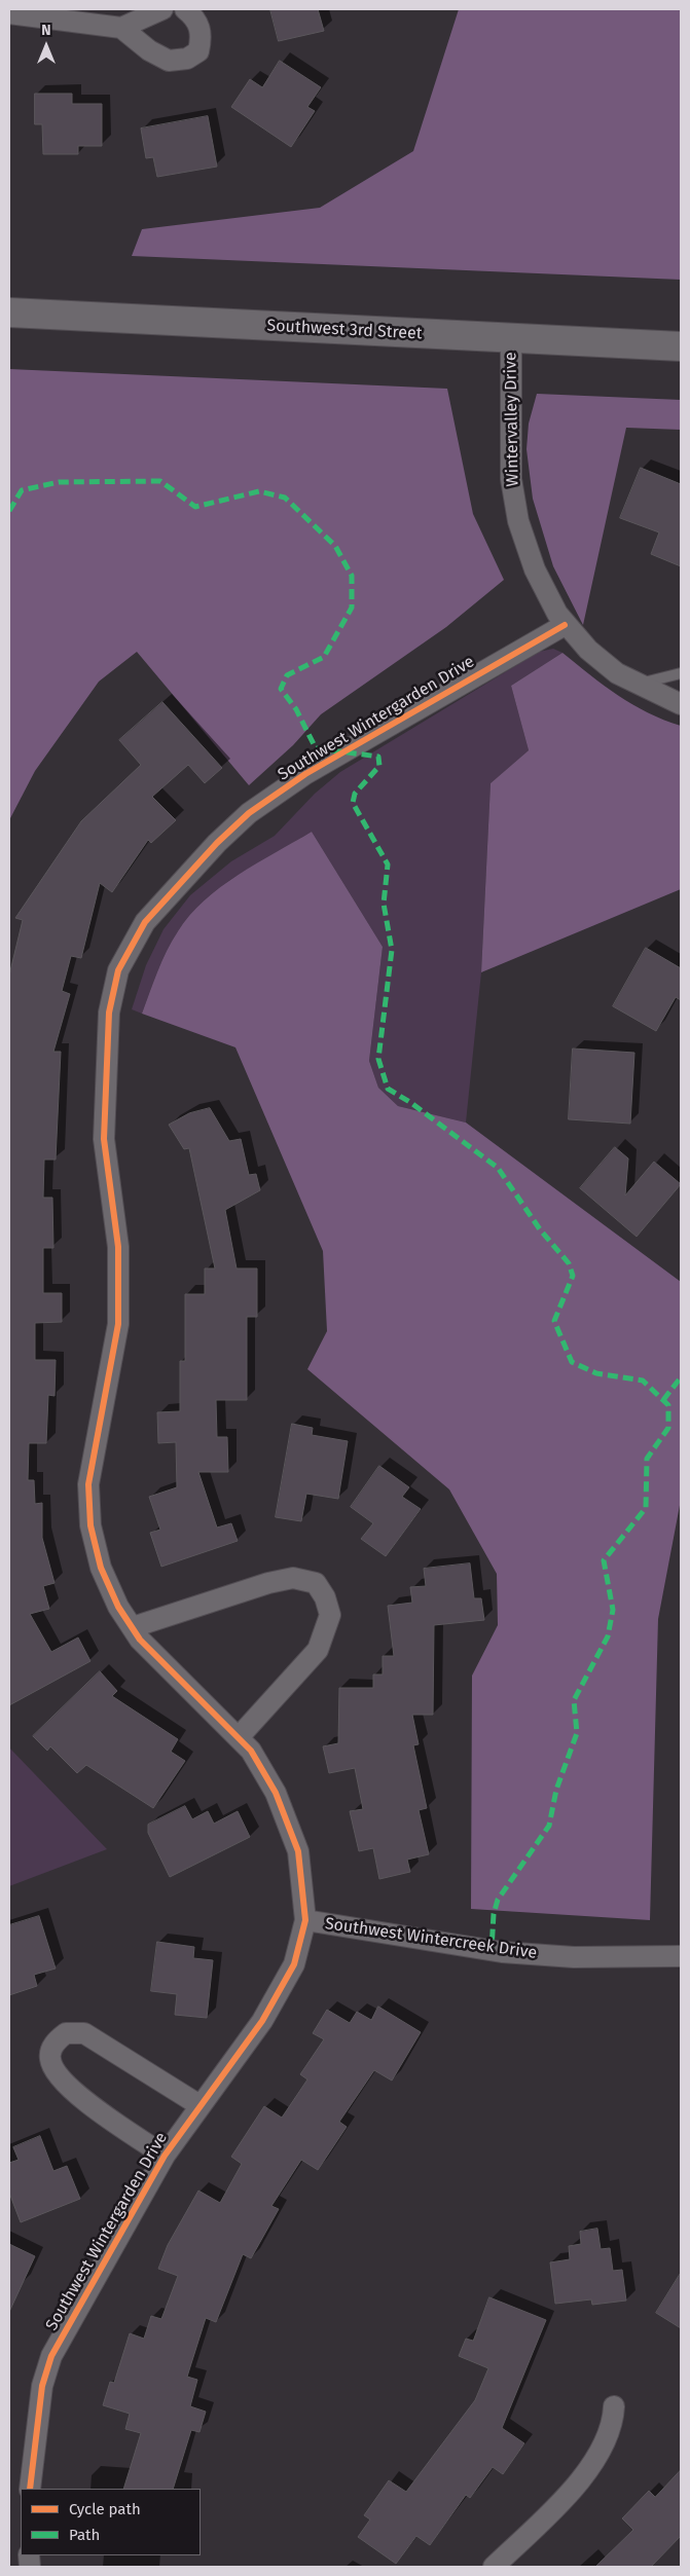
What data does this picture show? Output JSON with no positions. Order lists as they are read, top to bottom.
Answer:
{
  "streets": {
    "main road": ["Southwest 3rd Street"],
    "street": ["Wintervalley Drive", "Southwest Wintergarden Drive", "Southwest Wintercreek Drive"]
  },
  "crossings": [
    ["Southwest 3rd Street", "Wintervalley Drive"],
    ["Wintervalley Drive", "Southwest Wintergarden Drive"],
    ["Southwest Wintergarden Drive", "Southwest Wintercreek Drive"]
  ],
  "legend": ["Cycle path", "Path"],
  "north": "top"
}
